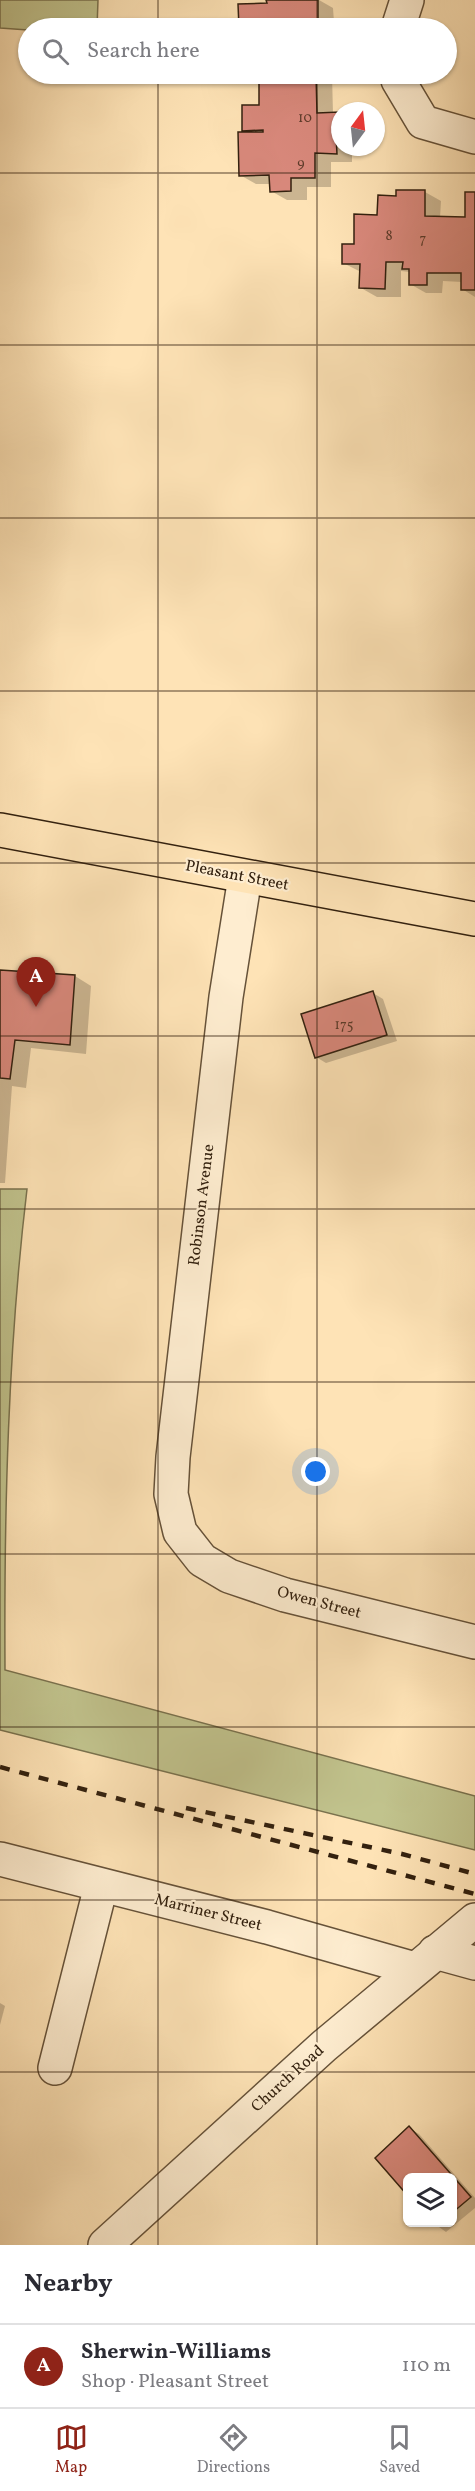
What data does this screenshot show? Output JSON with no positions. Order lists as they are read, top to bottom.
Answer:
{
  "streets": {
    "highway": ["Pleasant Street"],
    "street": [
      "Robinson Avenue",
      "Owen Street",
      "Marriner Street",
      "Church Road"
    ]
  },
  "crossings": [
    ["Pleasant Street", "Robinson Avenue"],
    ["Robinson Avenue", "Owen Street"],
    ["Marriner Street", "Church Road"]
  ],
  "house_numbers": [
    "10",
    "9",
    "8",
    "7",
    "175"
  ],
  "north": "top",
  "page": {
    "search": "Search here",
    "pins": "A",
    "heading": "Nearby",
    "list": [
      {
        "mark": "A",
        "name": "Sherwin-Williams",
        "note": "Shop · Pleasant Street",
        "value": "110 m"
      }
    ],
    "nav": ["Map", "Directions", "Saved"]
  }
}
